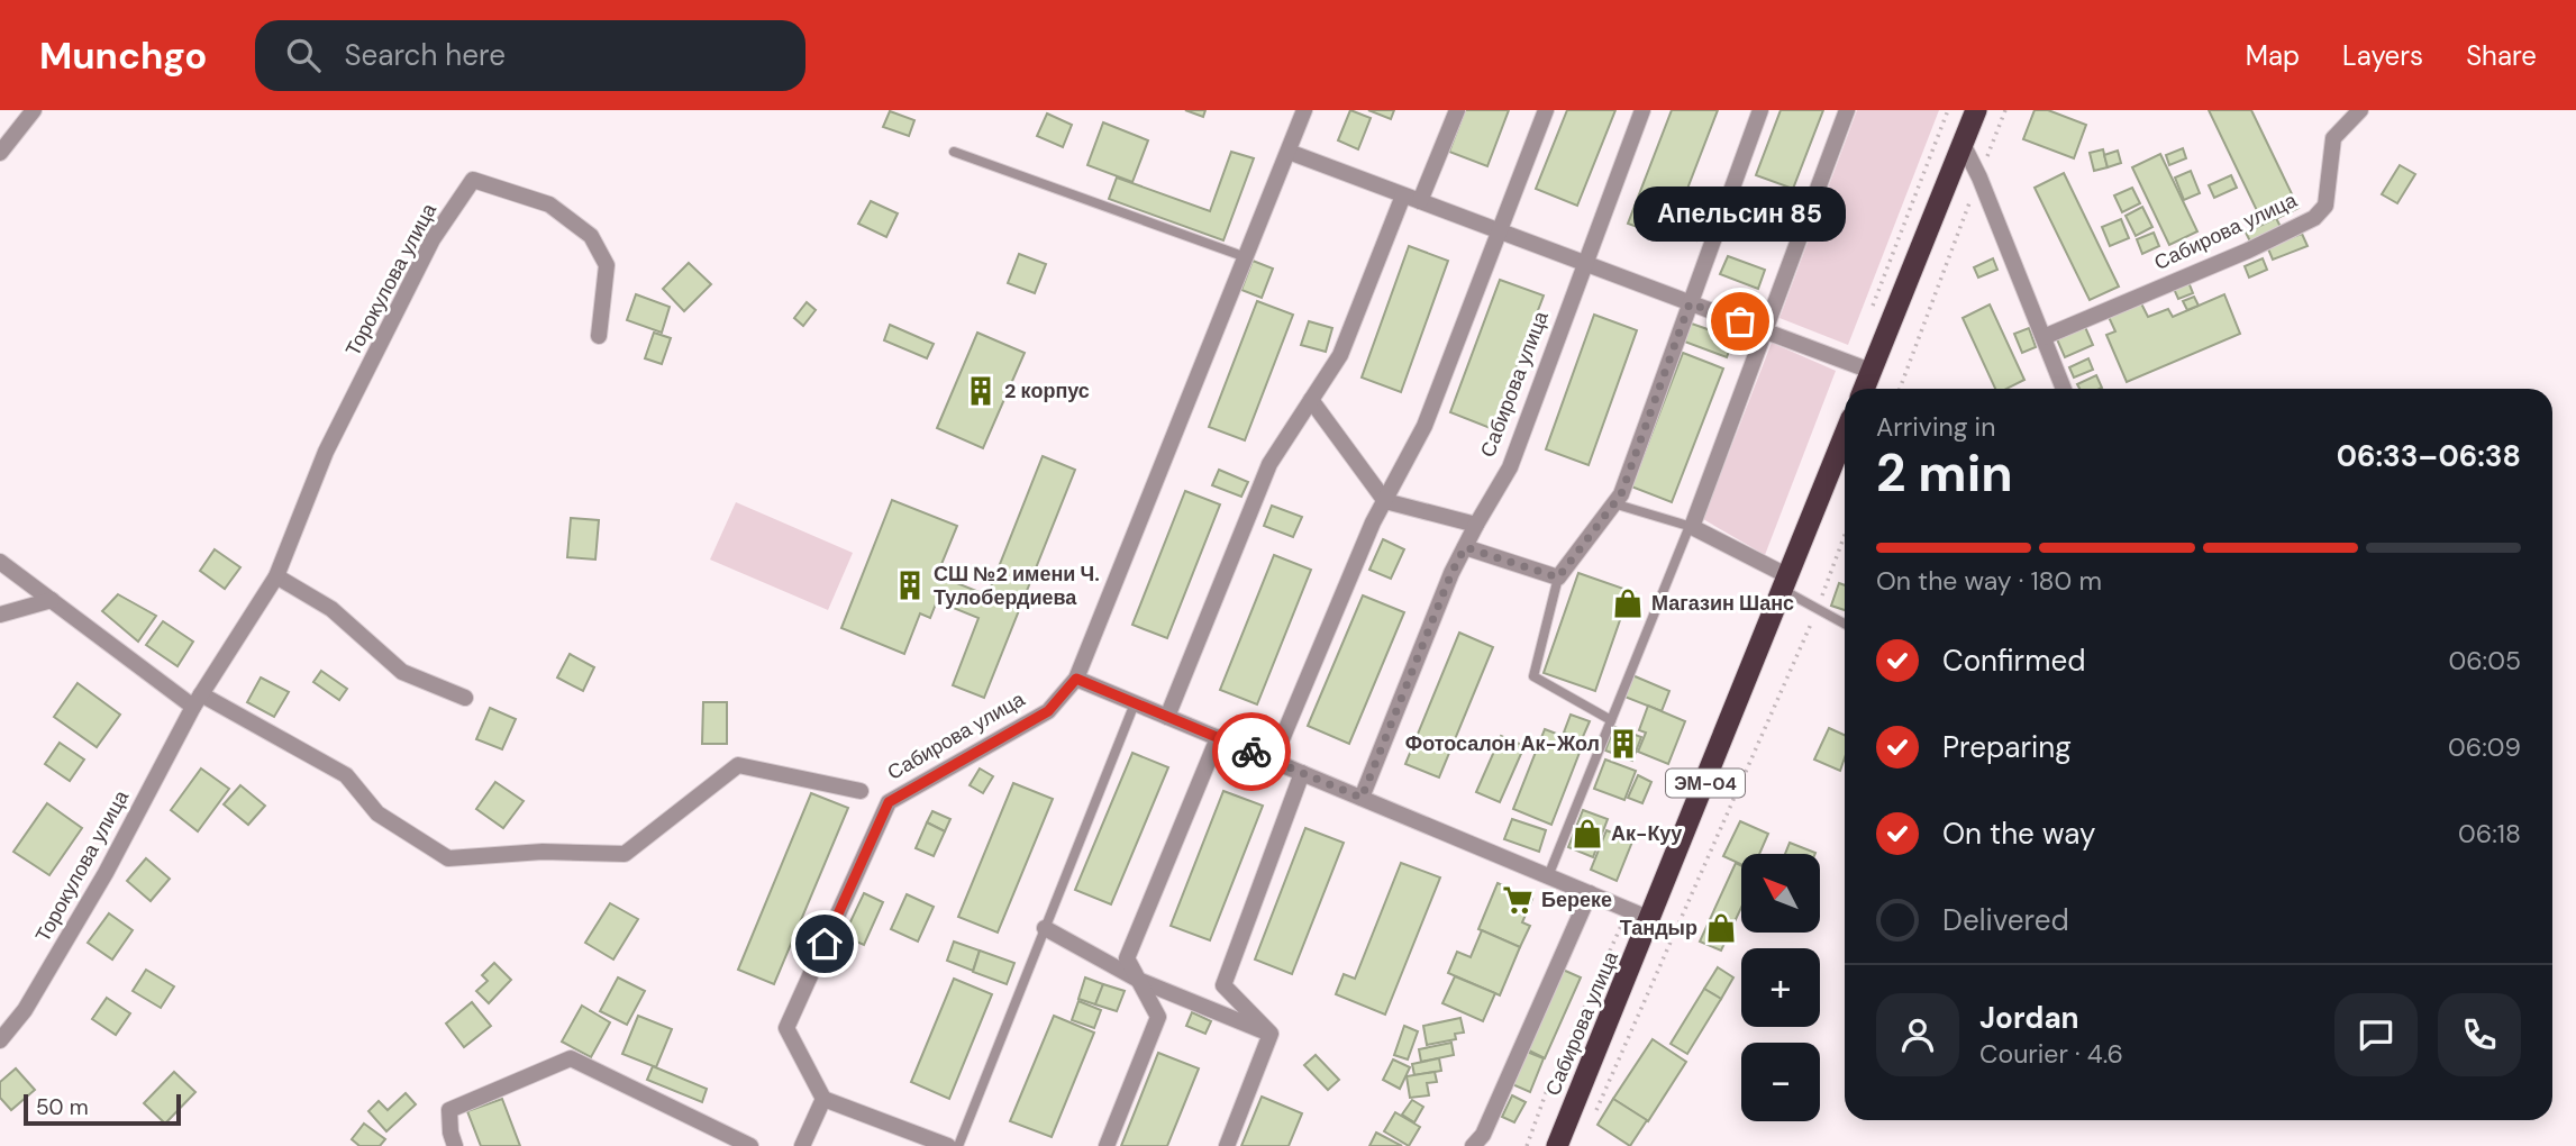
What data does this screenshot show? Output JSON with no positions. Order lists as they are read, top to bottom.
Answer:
{
  "streets": {
    "highway": ["Сабирова улица", "ЭМ-04"],
    "street": ["Торокулова улица"]
  },
  "places": {
    "other": ["Апельсин 85"],
    "building": ["2 корпус", "СШ №2 имени Ч. Тулобердиева", "Фотосалон Ак-Жол"],
    "shop": ["Магазин Шанс", "Ак-Куу", "Тандыр"],
    "supermarket": ["Береке"]
  },
  "scale_bar": "50 m",
  "north": "top left",
  "page": {
    "header": "Munchgo",
    "search": "Search here",
    "nav": ["Map", "Layers", "Share"],
    "bubble": "Апельсин 85",
    "heading": ["2 min", "Arriving in", "06:33–06:38"],
    "panel": ["Jordan", "Courier · 4.6"],
    "bar": "On the way · 180 m",
    "list": [
      ["Confirmed", "06:05"],
      ["Preparing", "06:09"],
      ["On the way", "06:18"],
      "Delivered"
    ],
    "map_buttons": ["+", "−"],
    "scale": "50 m"
  }
}
